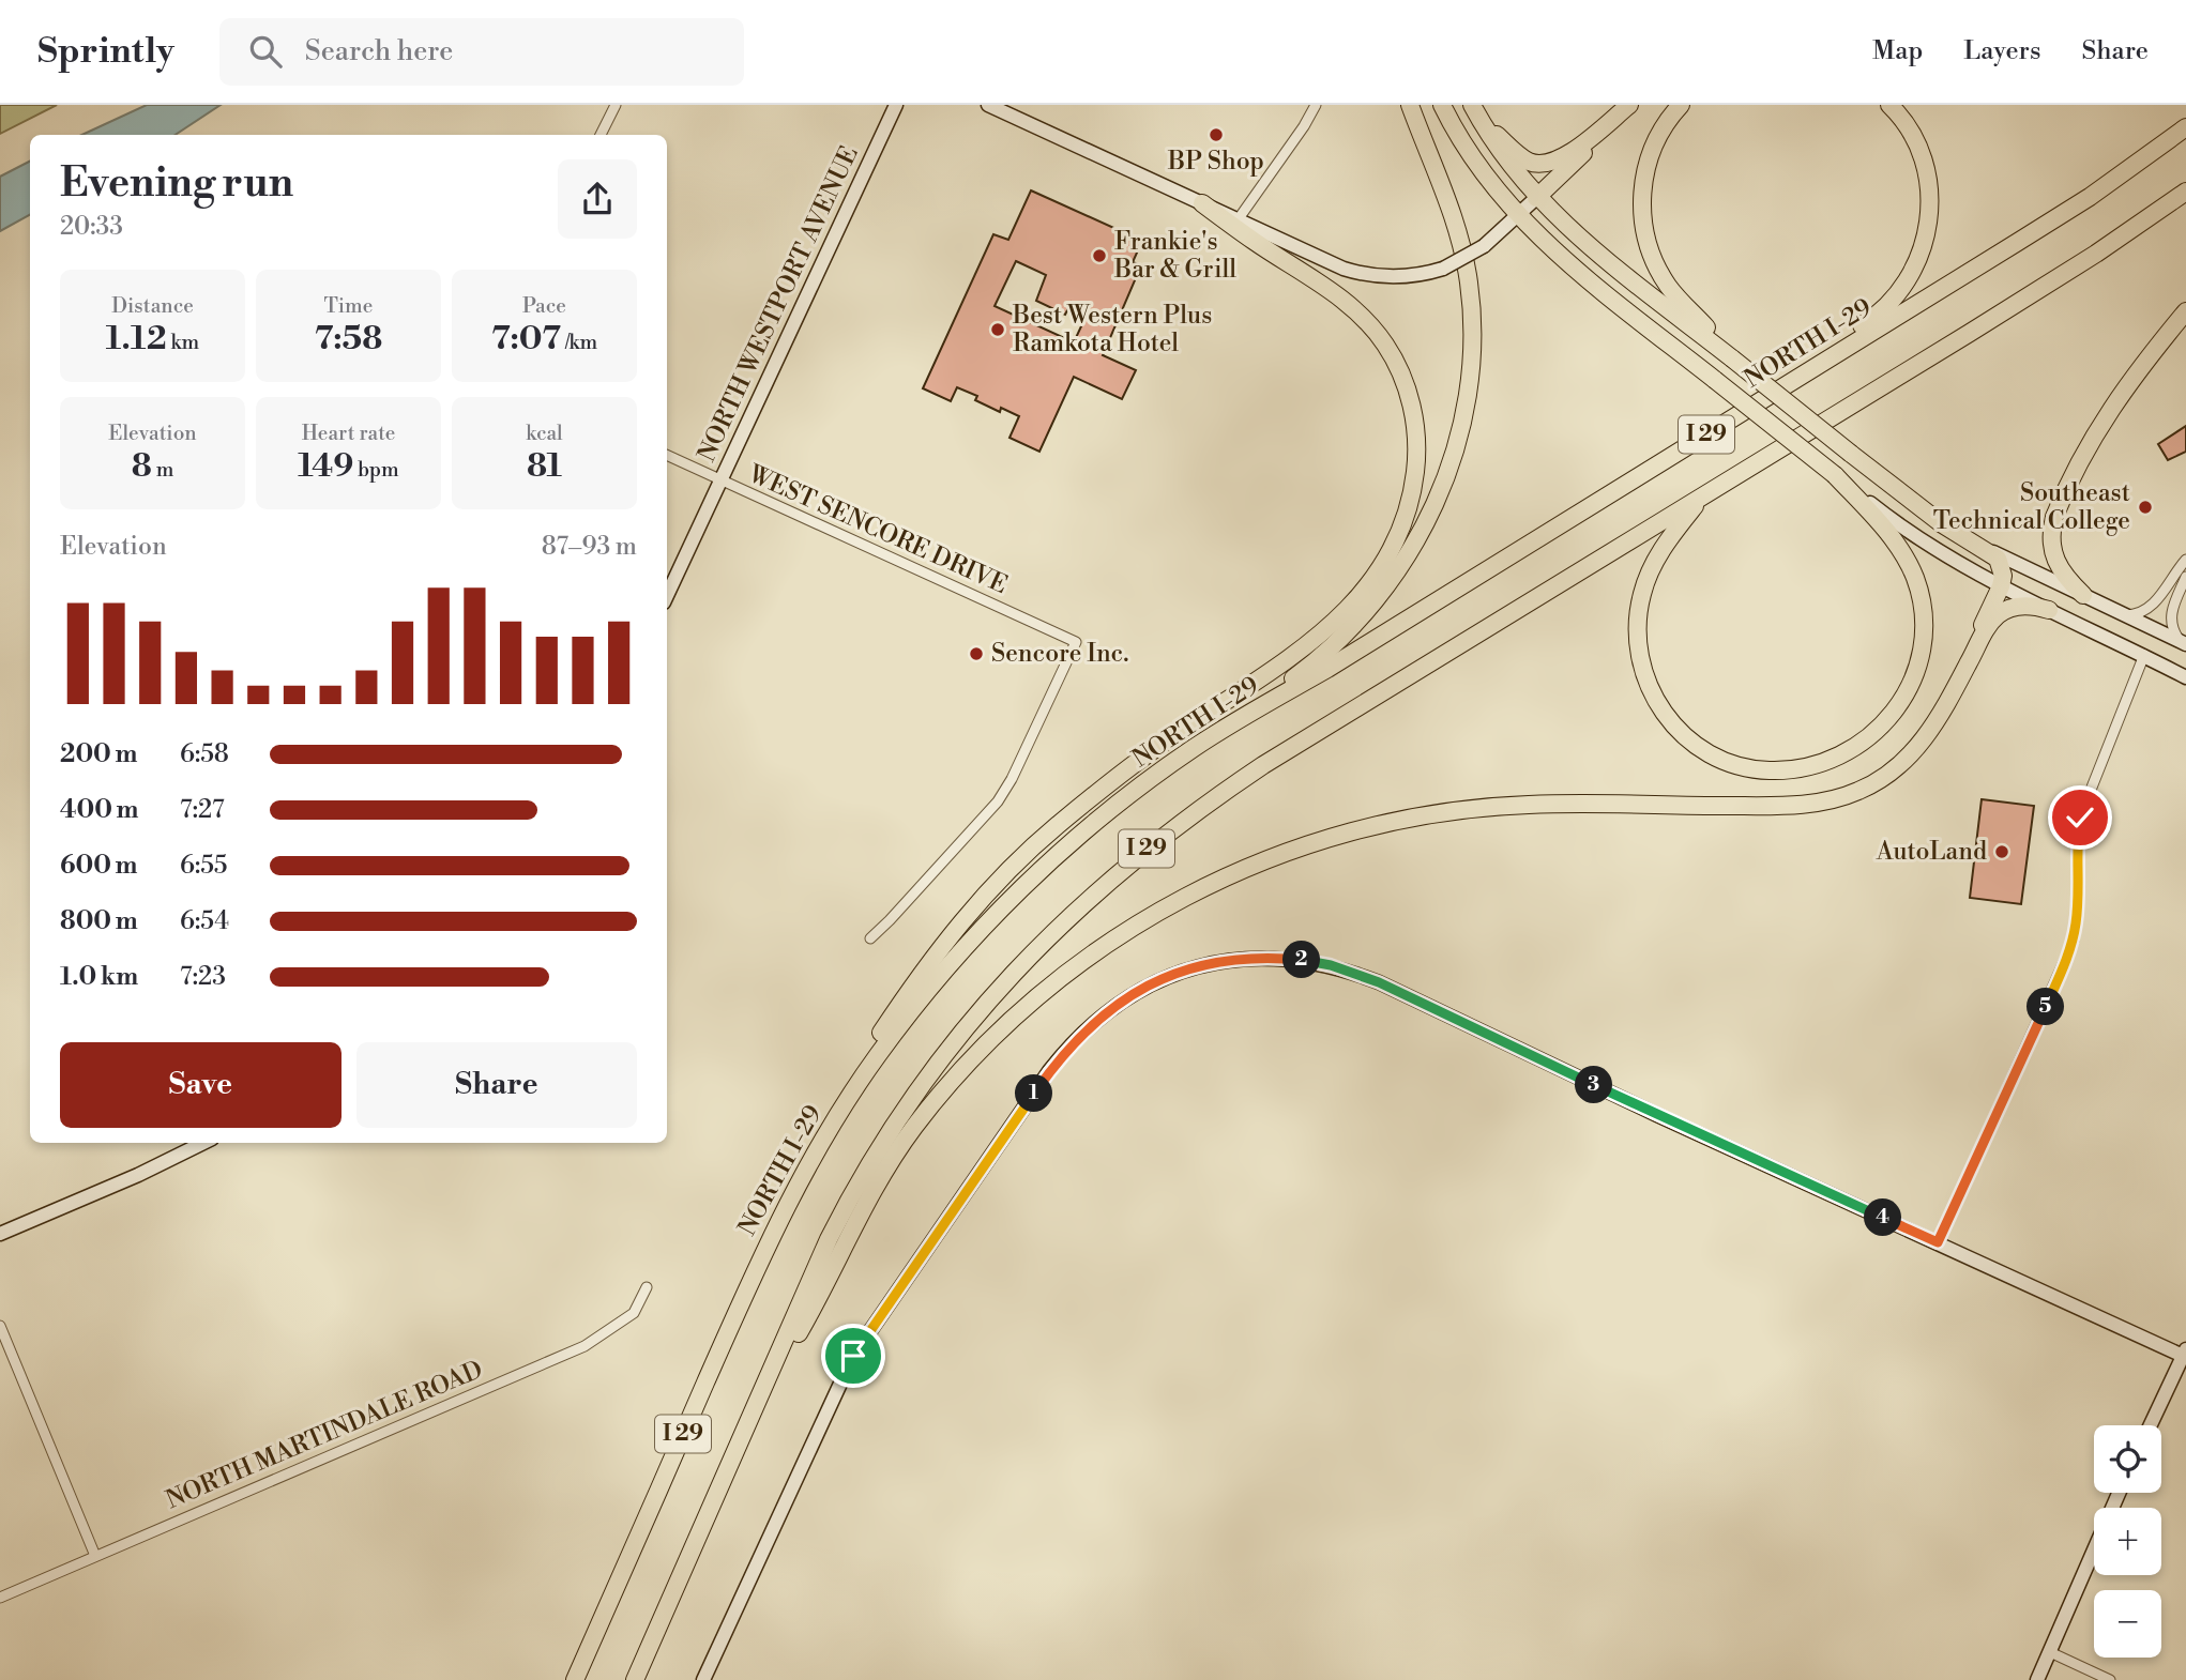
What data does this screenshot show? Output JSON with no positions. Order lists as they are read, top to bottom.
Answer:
{
  "streets": {
    "highway": ["NORTH I-29", "I 29"],
    "street": ["NORTH WESTPORT AVENUE", "WEST SENCORE DRIVE", "NORTH MARTINDALE ROAD"]
  },
  "crossings": [
    ["NORTH WESTPORT AVENUE", "WEST SENCORE DRIVE"]
  ],
  "places": [
    "BP Shop",
    "Frankie's Bar & Grill",
    "Best Western Plus Ramkota Hotel",
    "Southeast Technical College",
    "Sencore Inc.",
    "AutoLand"
  ],
  "page": {
    "header": "Sprintly",
    "search": "Search here",
    "nav": ["Map", "Layers", "Share"],
    "heading": ["Evening run", "20:33"],
    "stats": [
      ["Distance", "1.12 km"],
      ["Time", "7:58"],
      ["Pace", "7:07 /km"],
      ["Elevation", "8 m"],
      ["Heart rate", "149 bpm"],
      ["kcal", "81"]
    ],
    "chart": ["Elevation", "87–93 m"],
    "list": [
      {
        "name": "200 m",
        "note": "6:58"
      },
      {
        "name": "400 m",
        "note": "7:27"
      },
      {
        "name": "600 m",
        "note": "6:55"
      },
      {
        "name": "800 m",
        "note": "6:54"
      },
      {
        "name": "1.0 km",
        "note": "7:23"
      }
    ],
    "pins": [
      "2",
      "5",
      "3",
      "1",
      "4"
    ],
    "buttons": ["Save", "Share"],
    "map_buttons": ["+", "−"]
  }
}
